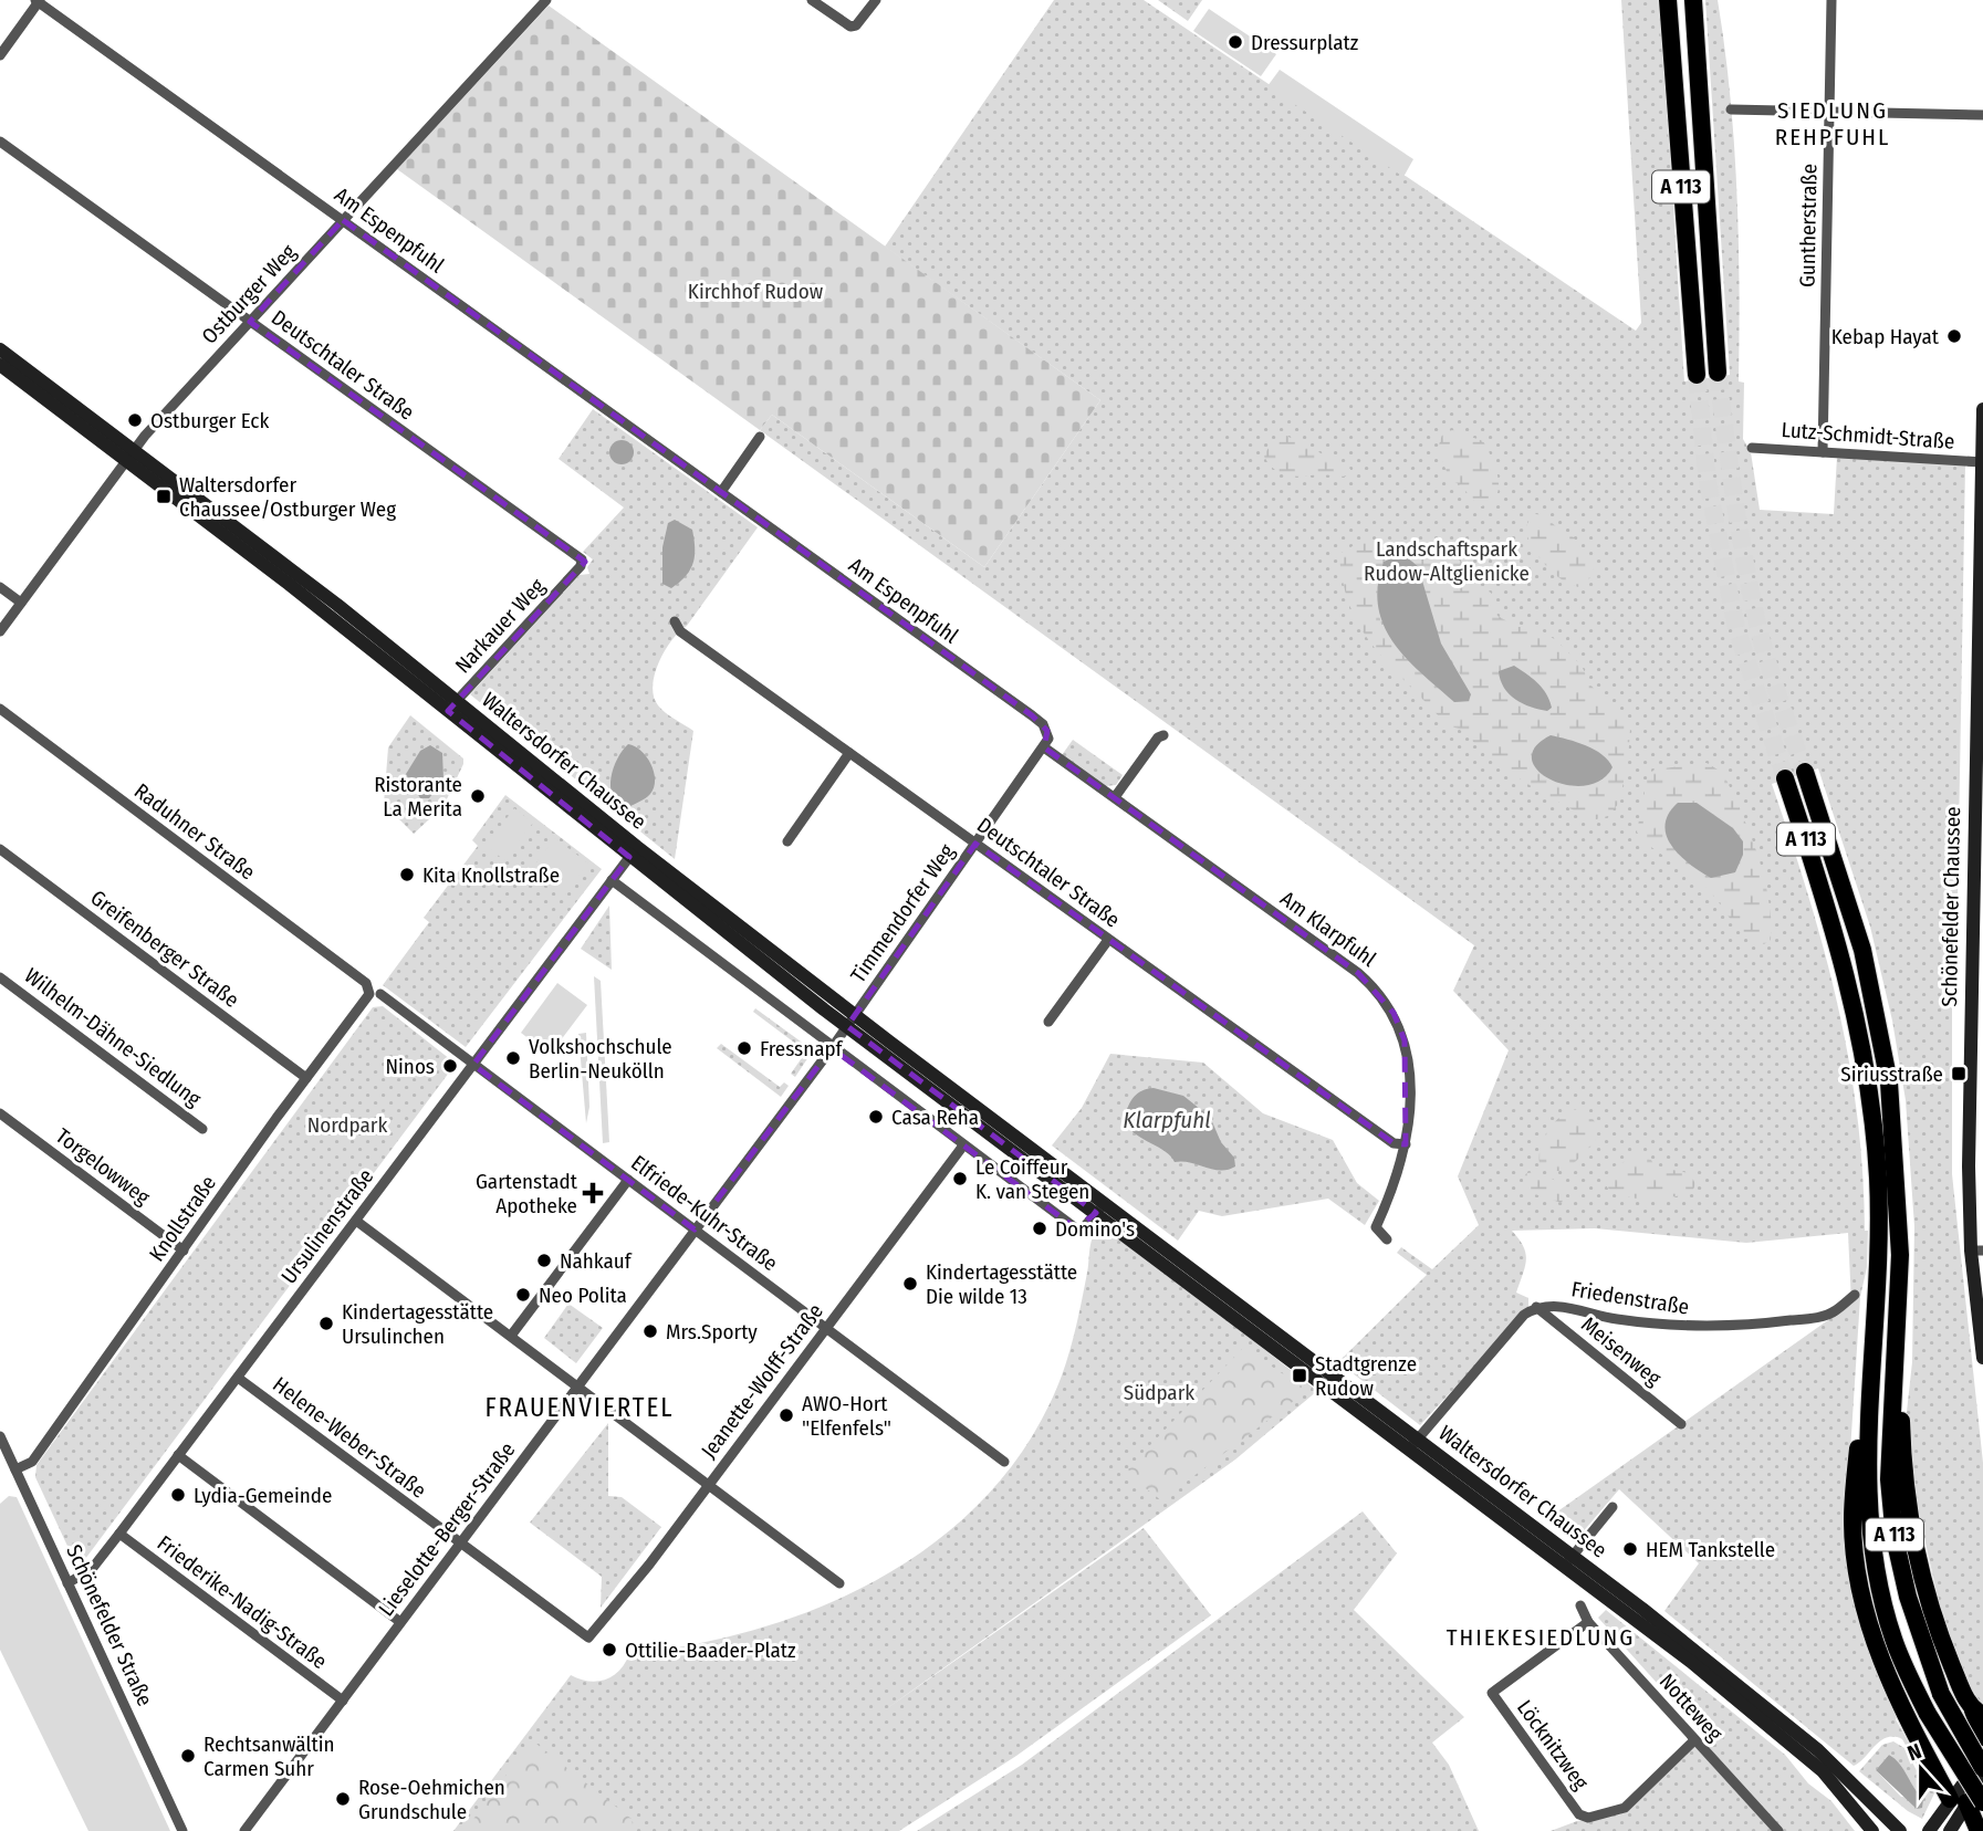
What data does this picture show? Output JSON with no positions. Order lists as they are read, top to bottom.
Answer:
{
  "streets": {
    "highway": ["A 113"],
    "main road": ["Waltersdorfer Chaussee", "Schönefelder Chaussee"],
    "street": [
      "Guntherstraße",
      "Am Espenpfuhl",
      "Ostburger Weg",
      "Deutschtaler Straße",
      "Lutz-Schmidt-Straße",
      "Narkauer Weg",
      "Raduhner Straße",
      "Timmendorfer Weg",
      "Am Klarpfuhl",
      "Greifenberger Straße",
      "Wilhelm-Dähne-Siedlung",
      "Torgelowweg",
      "Elfriede-Kuhr-Straße",
      "Knollstraße",
      "Ursulinenstraße",
      "Friedenstraße",
      "Meisenweg",
      "Jeanette-Wolff-Straße",
      "Helene-Weber-Straße",
      "Lieselotte-Berger-Straße",
      "Friederike-Nadig-Straße",
      "Schönefelder Straße",
      "Notteweg",
      "Löcknitzweg"
    ]
  },
  "crossings": [
    ["Guntherstraße", "Lutz-Schmidt-Straße"],
    ["Am Espenpfuhl", "Ostburger Weg"],
    ["Am Espenpfuhl", "Timmendorfer Weg"],
    ["Am Espenpfuhl", "Am Klarpfuhl"],
    ["Ostburger Weg", "Deutschtaler Straße"],
    ["Ostburger Weg", "Waltersdorfer Chaussee"],
    ["Deutschtaler Straße", "Narkauer Weg"],
    ["Deutschtaler Straße", "Timmendorfer Weg"],
    ["Deutschtaler Straße", "Am Klarpfuhl"],
    ["Lutz-Schmidt-Straße", "Schönefelder Chaussee"],
    ["Narkauer Weg", "Waltersdorfer Chaussee"],
    ["Waltersdorfer Chaussee", "Timmendorfer Weg"],
    ["Waltersdorfer Chaussee", "Ursulinenstraße"],
    ["Waltersdorfer Chaussee", "Lieselotte-Berger-Straße"],
    ["Raduhner Straße", "Knollstraße"],
    ["Timmendorfer Weg", "Am Klarpfuhl"],
    ["Timmendorfer Weg", "Lieselotte-Berger-Straße"],
    ["Greifenberger Straße", "Knollstraße"],
    ["Torgelowweg", "Knollstraße"],
    ["Elfriede-Kuhr-Straße", "Ursulinenstraße"],
    ["Elfriede-Kuhr-Straße", "Jeanette-Wolff-Straße"],
    ["Elfriede-Kuhr-Straße", "Lieselotte-Berger-Straße"],
    ["Knollstraße", "Schönefelder Straße"],
    ["Ursulinenstraße", "Helene-Weber-Straße"],
    ["Ursulinenstraße", "Friederike-Nadig-Straße"],
    ["Ursulinenstraße", "Schönefelder Straße"],
    ["Friedenstraße", "Meisenweg"],
    ["Jeanette-Wolff-Straße", "Helene-Weber-Straße"],
    ["Helene-Weber-Straße", "Lieselotte-Berger-Straße"],
    ["Lieselotte-Berger-Straße", "Friederike-Nadig-Straße"],
    ["Notteweg", "Löcknitzweg"]
  ],
  "districts": ["SIEDLUNG REHPFUHL", "FRAUENVIERTEL", "THIEKESIEDLUNG"],
  "water": ["Klarpfuhl"],
  "parks": [
    "Kirchhof Rudow",
    "Landschaftspark Rudow-Altglienicke",
    "Nordpark",
    "Südpark"
  ],
  "places": {
    "other": [
      "Dressurplatz",
      "Kebap Hayat",
      "Ostburger Eck",
      "Ristorante La Merita",
      "Kita Knollstraße",
      "Fressnapf",
      "Volkshochschule Berlin-Neukölln",
      "Ninos",
      "Casa Reha",
      "Le Coiffeur K. van Stegen",
      "Domino's",
      "Nahkauf",
      "Kindertagesstätte Die wilde 13",
      "Neo Polita",
      "Kindertagesstätte Ursulinchen",
      "Mrs.Sporty",
      "AWO-Hort \"Elfenfels\"",
      "Lydia-Gemeinde",
      "HEM Tankstelle",
      "Ottilie-Baader-Platz",
      "Rechtsanwältin Carmen Suhr",
      "Rose-Oehmichen Grundschule"
    ],
    "transit": ["Waltersdorfer Chaussee/Ostburger Weg", "Siriusstraße", "Stadtgrenze Rudow"],
    "health": ["Gartenstadt Apotheke"]
  },
  "north": "top"
}
